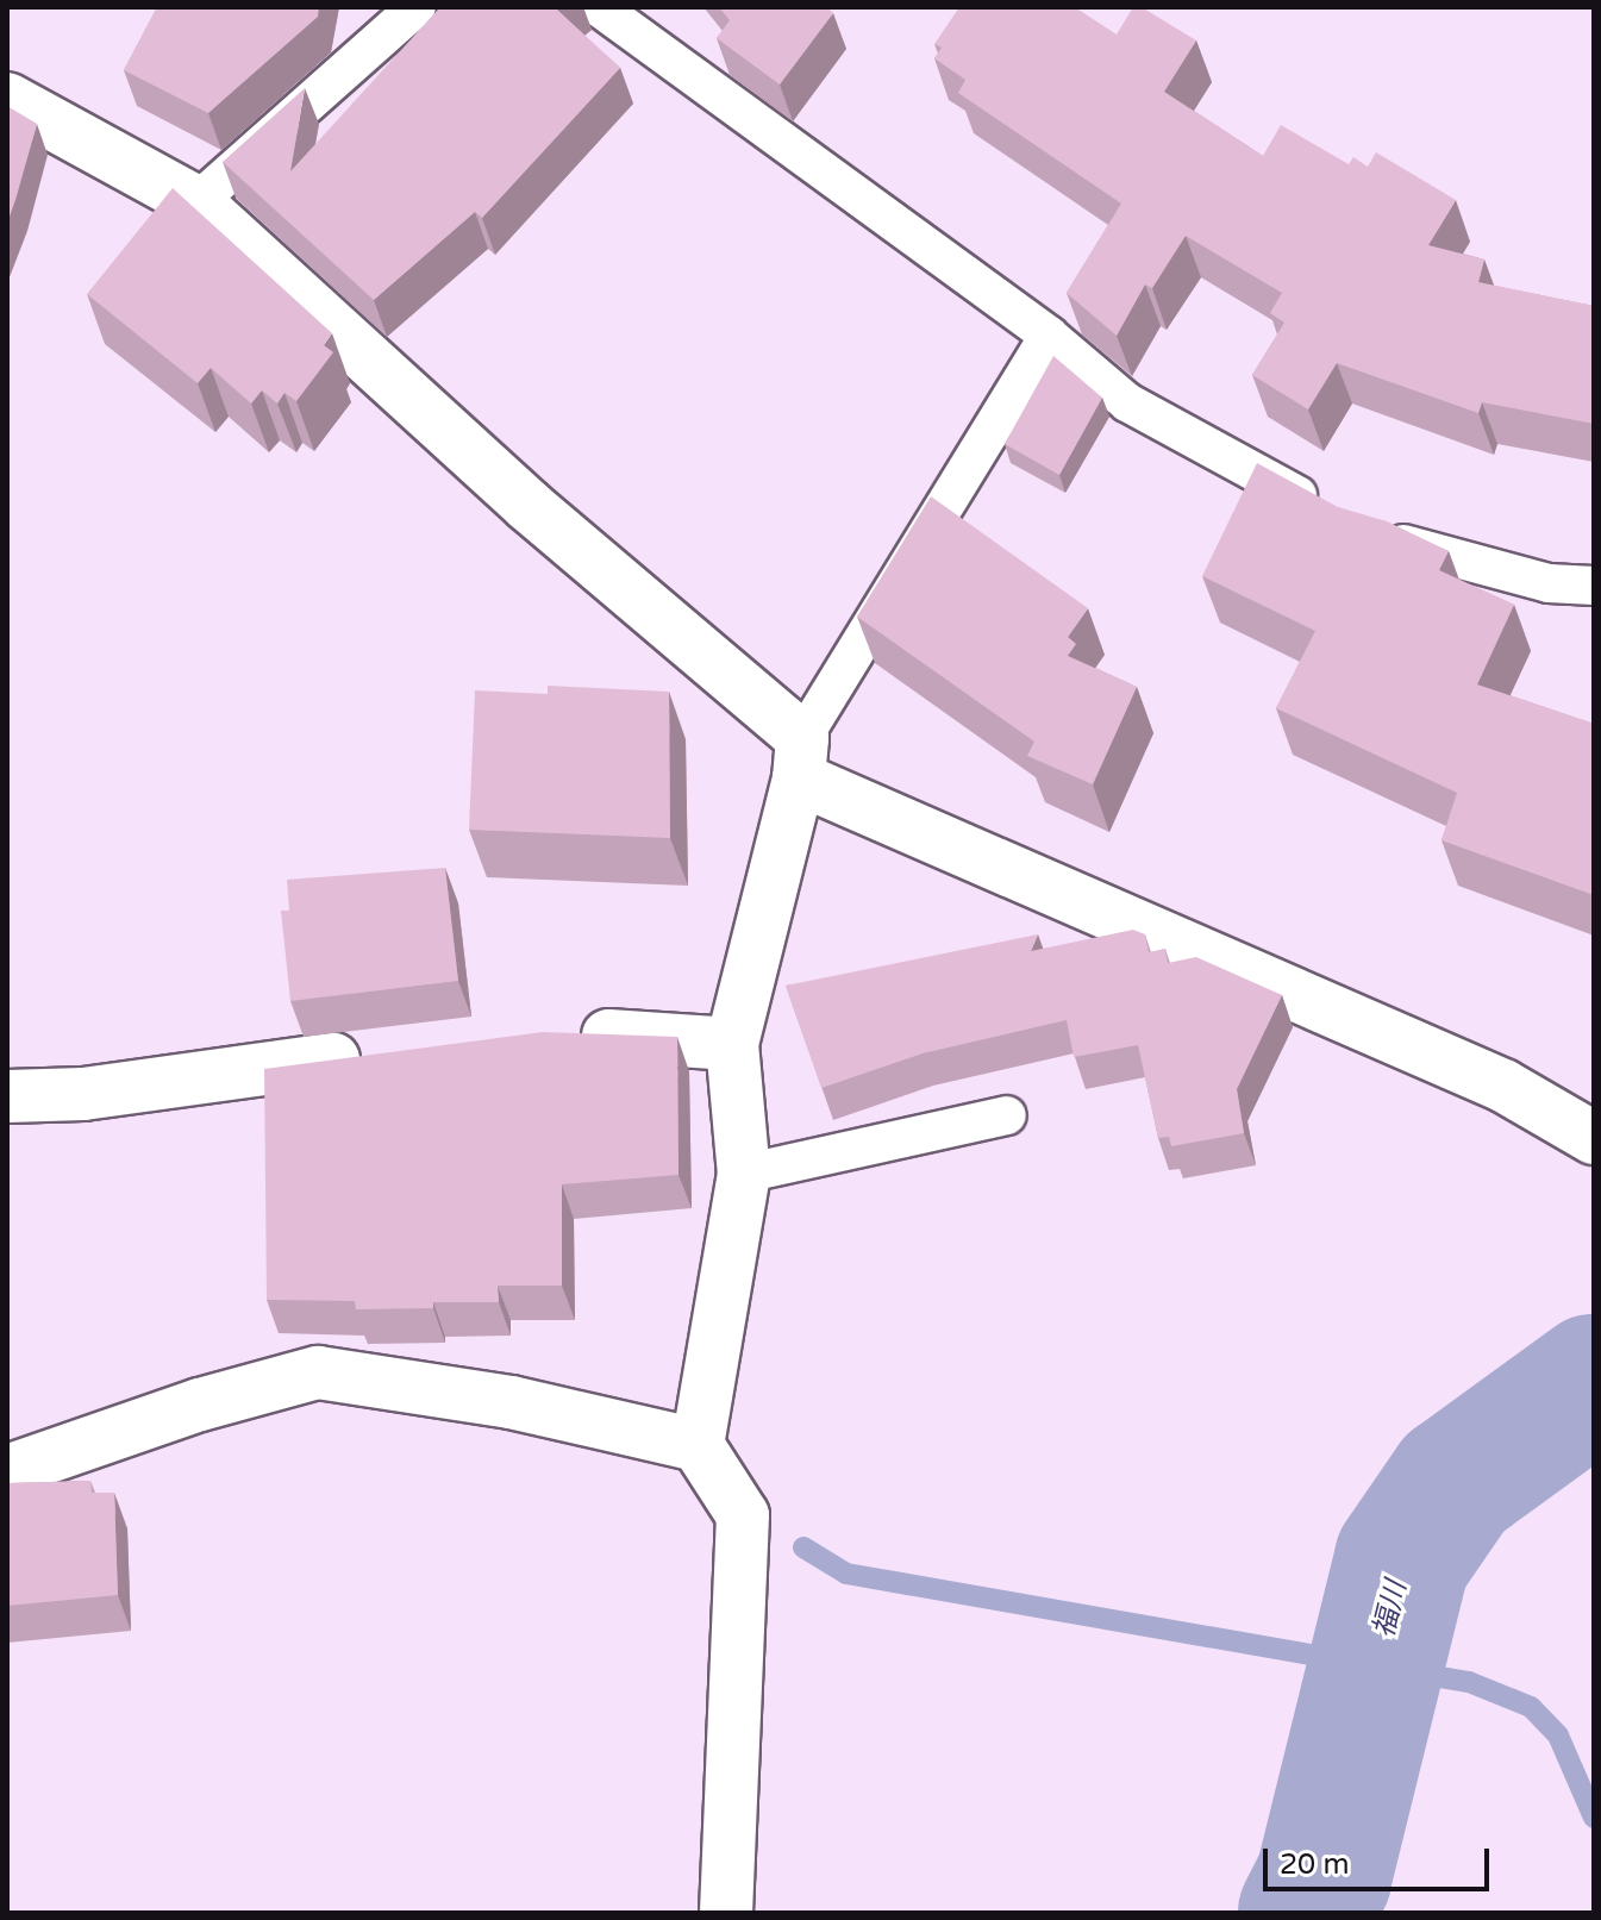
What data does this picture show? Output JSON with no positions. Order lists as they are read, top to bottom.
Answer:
{
  "water": ["福川"],
  "scale_bar": "20 m"
}
